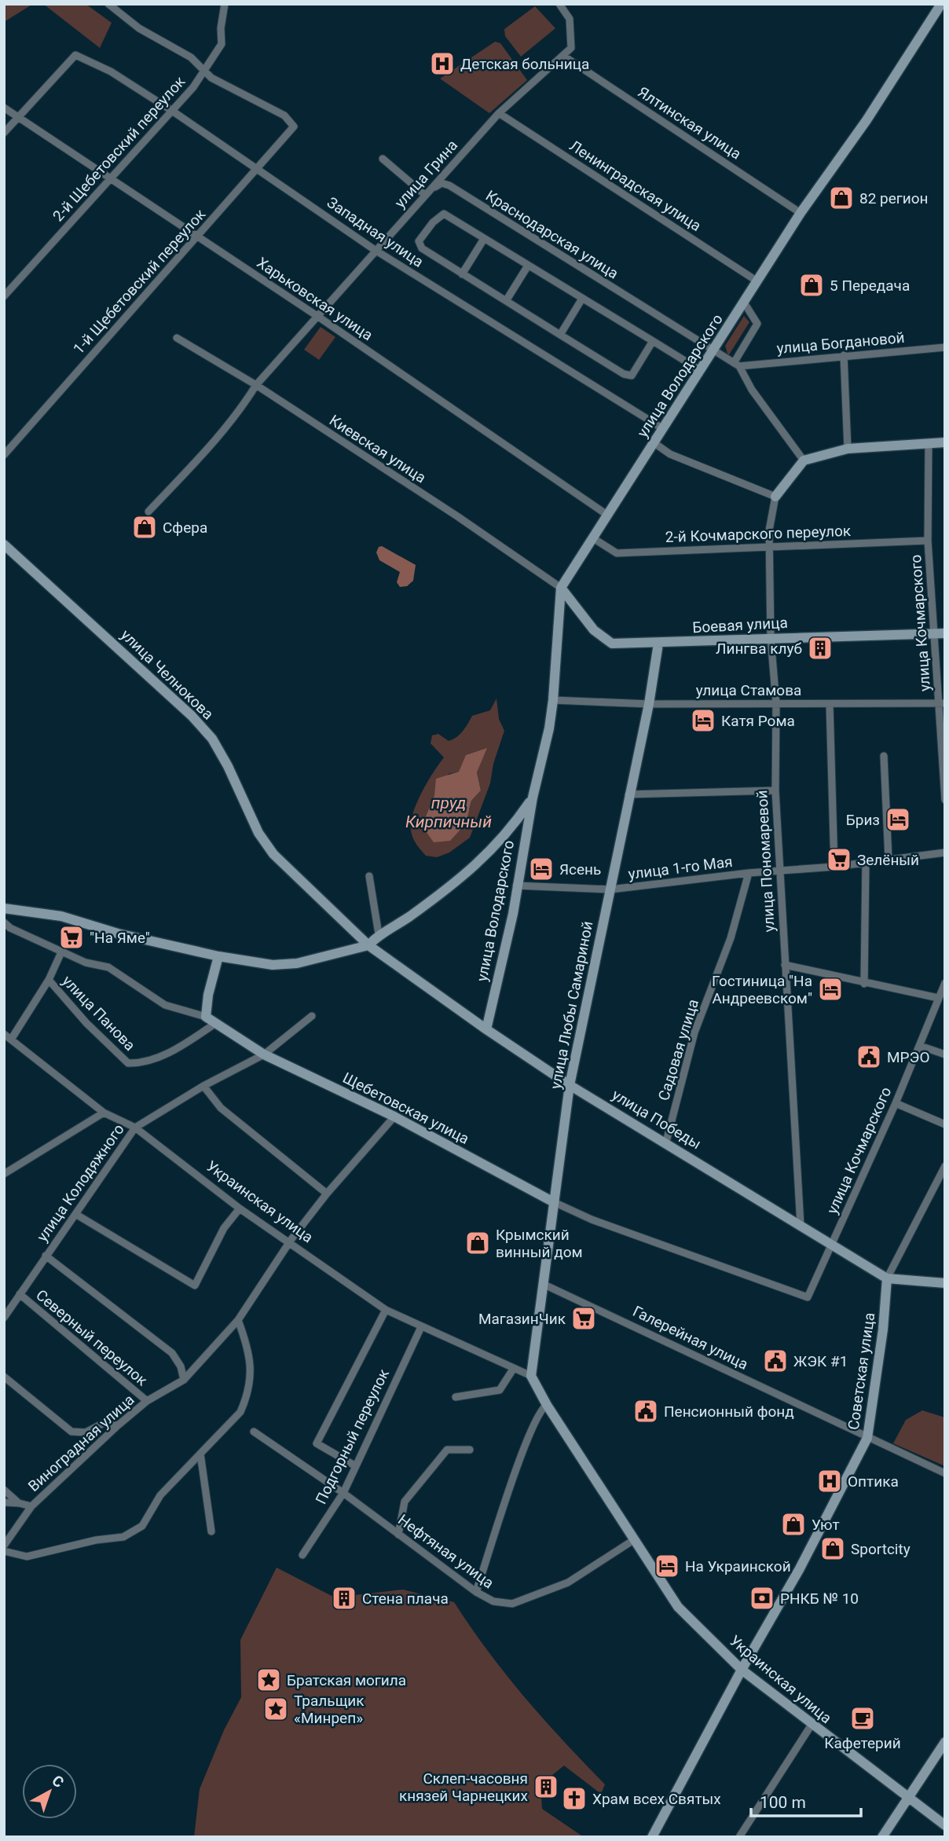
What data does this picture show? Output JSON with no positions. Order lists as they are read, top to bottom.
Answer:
{
  "streets": {
    "main road": [
      "улица Володарского",
      "Боевая улица",
      "улица Челнокова",
      "улица Любы Самариной",
      "Щебетовская улица",
      "улица Победы",
      "Украинская улица",
      "Советская улица"
    ],
    "street": [
      "Ялтинская улица",
      "2-й Щебетовский переулок",
      "улица Грина",
      "Ленинградская улица",
      "Западная улица",
      "Краснодарская улица",
      "1-й Щебетовский переулок",
      "Харьковская улица",
      "улица Богдановой",
      "Киевская улица",
      "2-й Кочмарского переулок",
      "улица Кочмарского",
      "улица Стамова",
      "улица Пономаревой",
      "улица 1-го Мая",
      "улица Панова",
      "Садовая улица",
      "улица Колодяжного",
      "Северный переулок",
      "Галерейная улица",
      "Подгорный переулок",
      "Виноградная улица",
      "Нефтяная улица"
    ]
  },
  "crossings": [
    ["Ялтинская улица", "улица Грина"],
    ["Ялтинская улица", "улица Володарского"],
    ["2-й Щебетовский переулок", "Западная улица"],
    ["2-й Щебетовский переулок", "1-й Щебетовский переулок"],
    ["2-й Щебетовский переулок", "Харьковская улица"],
    ["улица Грина", "Ленинградская улица"],
    ["улица Грина", "Западная улица"],
    ["улица Грина", "Краснодарская улица"],
    ["улица Грина", "Харьковская улица"],
    ["улица Грина", "Киевская улица"],
    ["Ленинградская улица", "улица Володарского"],
    ["Западная улица", "1-й Щебетовский переулок"],
    ["Западная улица", "Харьковская улица"],
    ["Западная улица", "улица Володарского"],
    ["Краснодарская улица", "улица Володарского"],
    ["1-й Щебетовский переулок", "Харьковская улица"],
    ["Харьковская улица", "улица Володарского"],
    ["улица Володарского", "Киевская улица"],
    ["улица Володарского", "2-й Кочмарского переулок"],
    ["улица Володарского", "Боевая улица"],
    ["улица Володарского", "улица Челнокова"],
    ["улица Володарского", "улица Стамова"],
    ["улица Володарского", "улица 1-го Мая"],
    ["улица Володарского", "улица Победы"],
    ["Киевская улица", "Боевая улица"],
    ["2-й Кочмарского переулок", "улица Кочмарского"],
    ["2-й Кочмарского переулок", "улица Пономаревой"],
    ["улица Кочмарского", "Боевая улица"],
    ["улица Кочмарского", "улица Стамова"],
    ["улица Кочмарского", "Щебетовская улица"],
    ["улица Кочмарского", "улица Победы"],
    ["Боевая улица", "улица Пономаревой"],
    ["Боевая улица", "улица Любы Самариной"],
    ["улица Челнокова", "улица Победы"],
    ["улица Стамова", "улица Пономаревой"],
    ["улица Стамова", "улица Любы Самариной"],
    ["улица Пономаревой", "улица 1-го Мая"],
    ["улица Пономаревой", "улица Победы"],
    ["улица 1-го Мая", "улица Любы Самариной"],
    ["улица 1-го Мая", "Садовая улица"],
    ["улица Любы Самариной", "Щебетовская улица"],
    ["улица Любы Самариной", "улица Победы"],
    ["улица Любы Самариной", "Украинская улица"],
    ["улица Любы Самариной", "Галерейная улица"],
    ["улица Панова", "Щебетовская улица"],
    ["Садовая улица", "улица Победы"],
    ["Щебетовская улица", "улица Колодяжного"],
    ["Щебетовская улица", "Виноградная улица"],
    ["улица Победы", "Советская улица"],
    ["улица Колодяжного", "Украинская улица"],
    ["улица Колодяжного", "Северный переулок"],
    ["Украинская улица", "Советская улица"],
    ["Украинская улица", "Подгорный переулок"],
    ["Украинская улица", "Виноградная улица"],
    ["Украинская улица", "Нефтяная улица"],
    ["Северный переулок", "Виноградная улица"],
    ["Галерейная улица", "Советская улица"],
    ["Подгорный переулок", "Нефтяная улица"]
  ],
  "water": ["пруд Кирпичный"],
  "places": {
    "hospital": ["Детская больница", "Оптика"],
    "shop": [
      "82 регион",
      "5 Передача",
      "Сфера",
      "Крымский винный дом",
      "Уют",
      "Sportcity"
    ],
    "building": ["Лингва клуб", "Стена плача", "Склеп-часовня князей Чарнецких"],
    "hotel": [
      "Катя Рома",
      "Бриз",
      "Ясень",
      "Гостиница \"На Андреевском\"",
      "На Украинской"
    ],
    "supermarket": ["Зелёный", "\"На Яме\"", "МагазинЧик"],
    "public building": ["МРЭО", "ЖЭК #1", "Пенсионный фонд"],
    "bank": ["РНКБ № 10"],
    "place": ["Братская могила", "Тральщик «Минреп»"],
    "cafe": ["Кафетерий"],
    "church": ["Храм всех Святых"]
  },
  "scale_bar": "100 m",
  "north": "top right"
}
